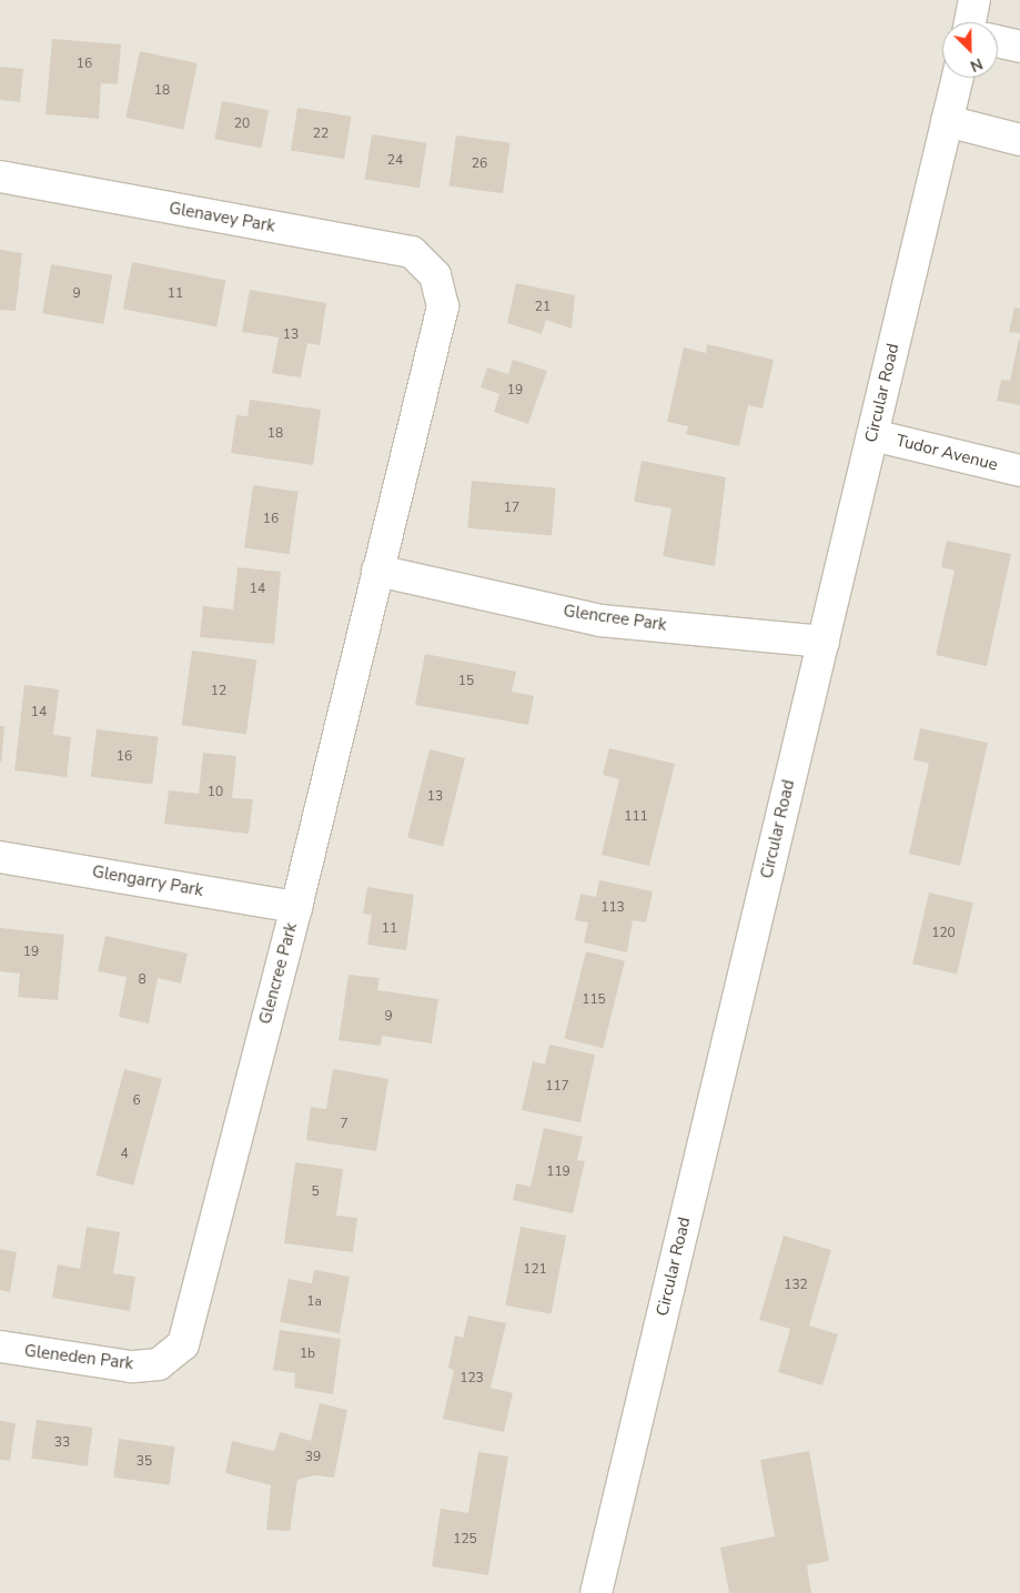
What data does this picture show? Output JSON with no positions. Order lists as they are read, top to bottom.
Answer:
{
  "streets": {
    "street": [
      "Glenavey Park",
      "Circular Road",
      "Tudor Avenue",
      "Glencree Park",
      "Glengarry Park",
      "Gleneden Park"
    ]
  },
  "crossings": [
    ["Glenavey Park", "Glencree Park"],
    ["Circular Road", "Tudor Avenue"],
    ["Circular Road", "Glencree Park"],
    ["Glencree Park", "Glengarry Park"],
    ["Glencree Park", "Gleneden Park"]
  ],
  "house_numbers": [
    "16",
    "18",
    "20",
    "22",
    "24",
    "26",
    "9",
    "11",
    "21",
    "13",
    "19",
    "18",
    "17",
    "16",
    "14",
    "15",
    "12",
    "14",
    "16",
    "10",
    "13",
    "111",
    "113",
    "11",
    "120",
    "19",
    "8",
    "115",
    "9",
    "117",
    "6",
    "7",
    "4",
    "119",
    "5",
    "121",
    "132",
    "1a",
    "1b",
    "123",
    "33",
    "39",
    "35",
    "125"
  ],
  "north": "bottom right"
}
